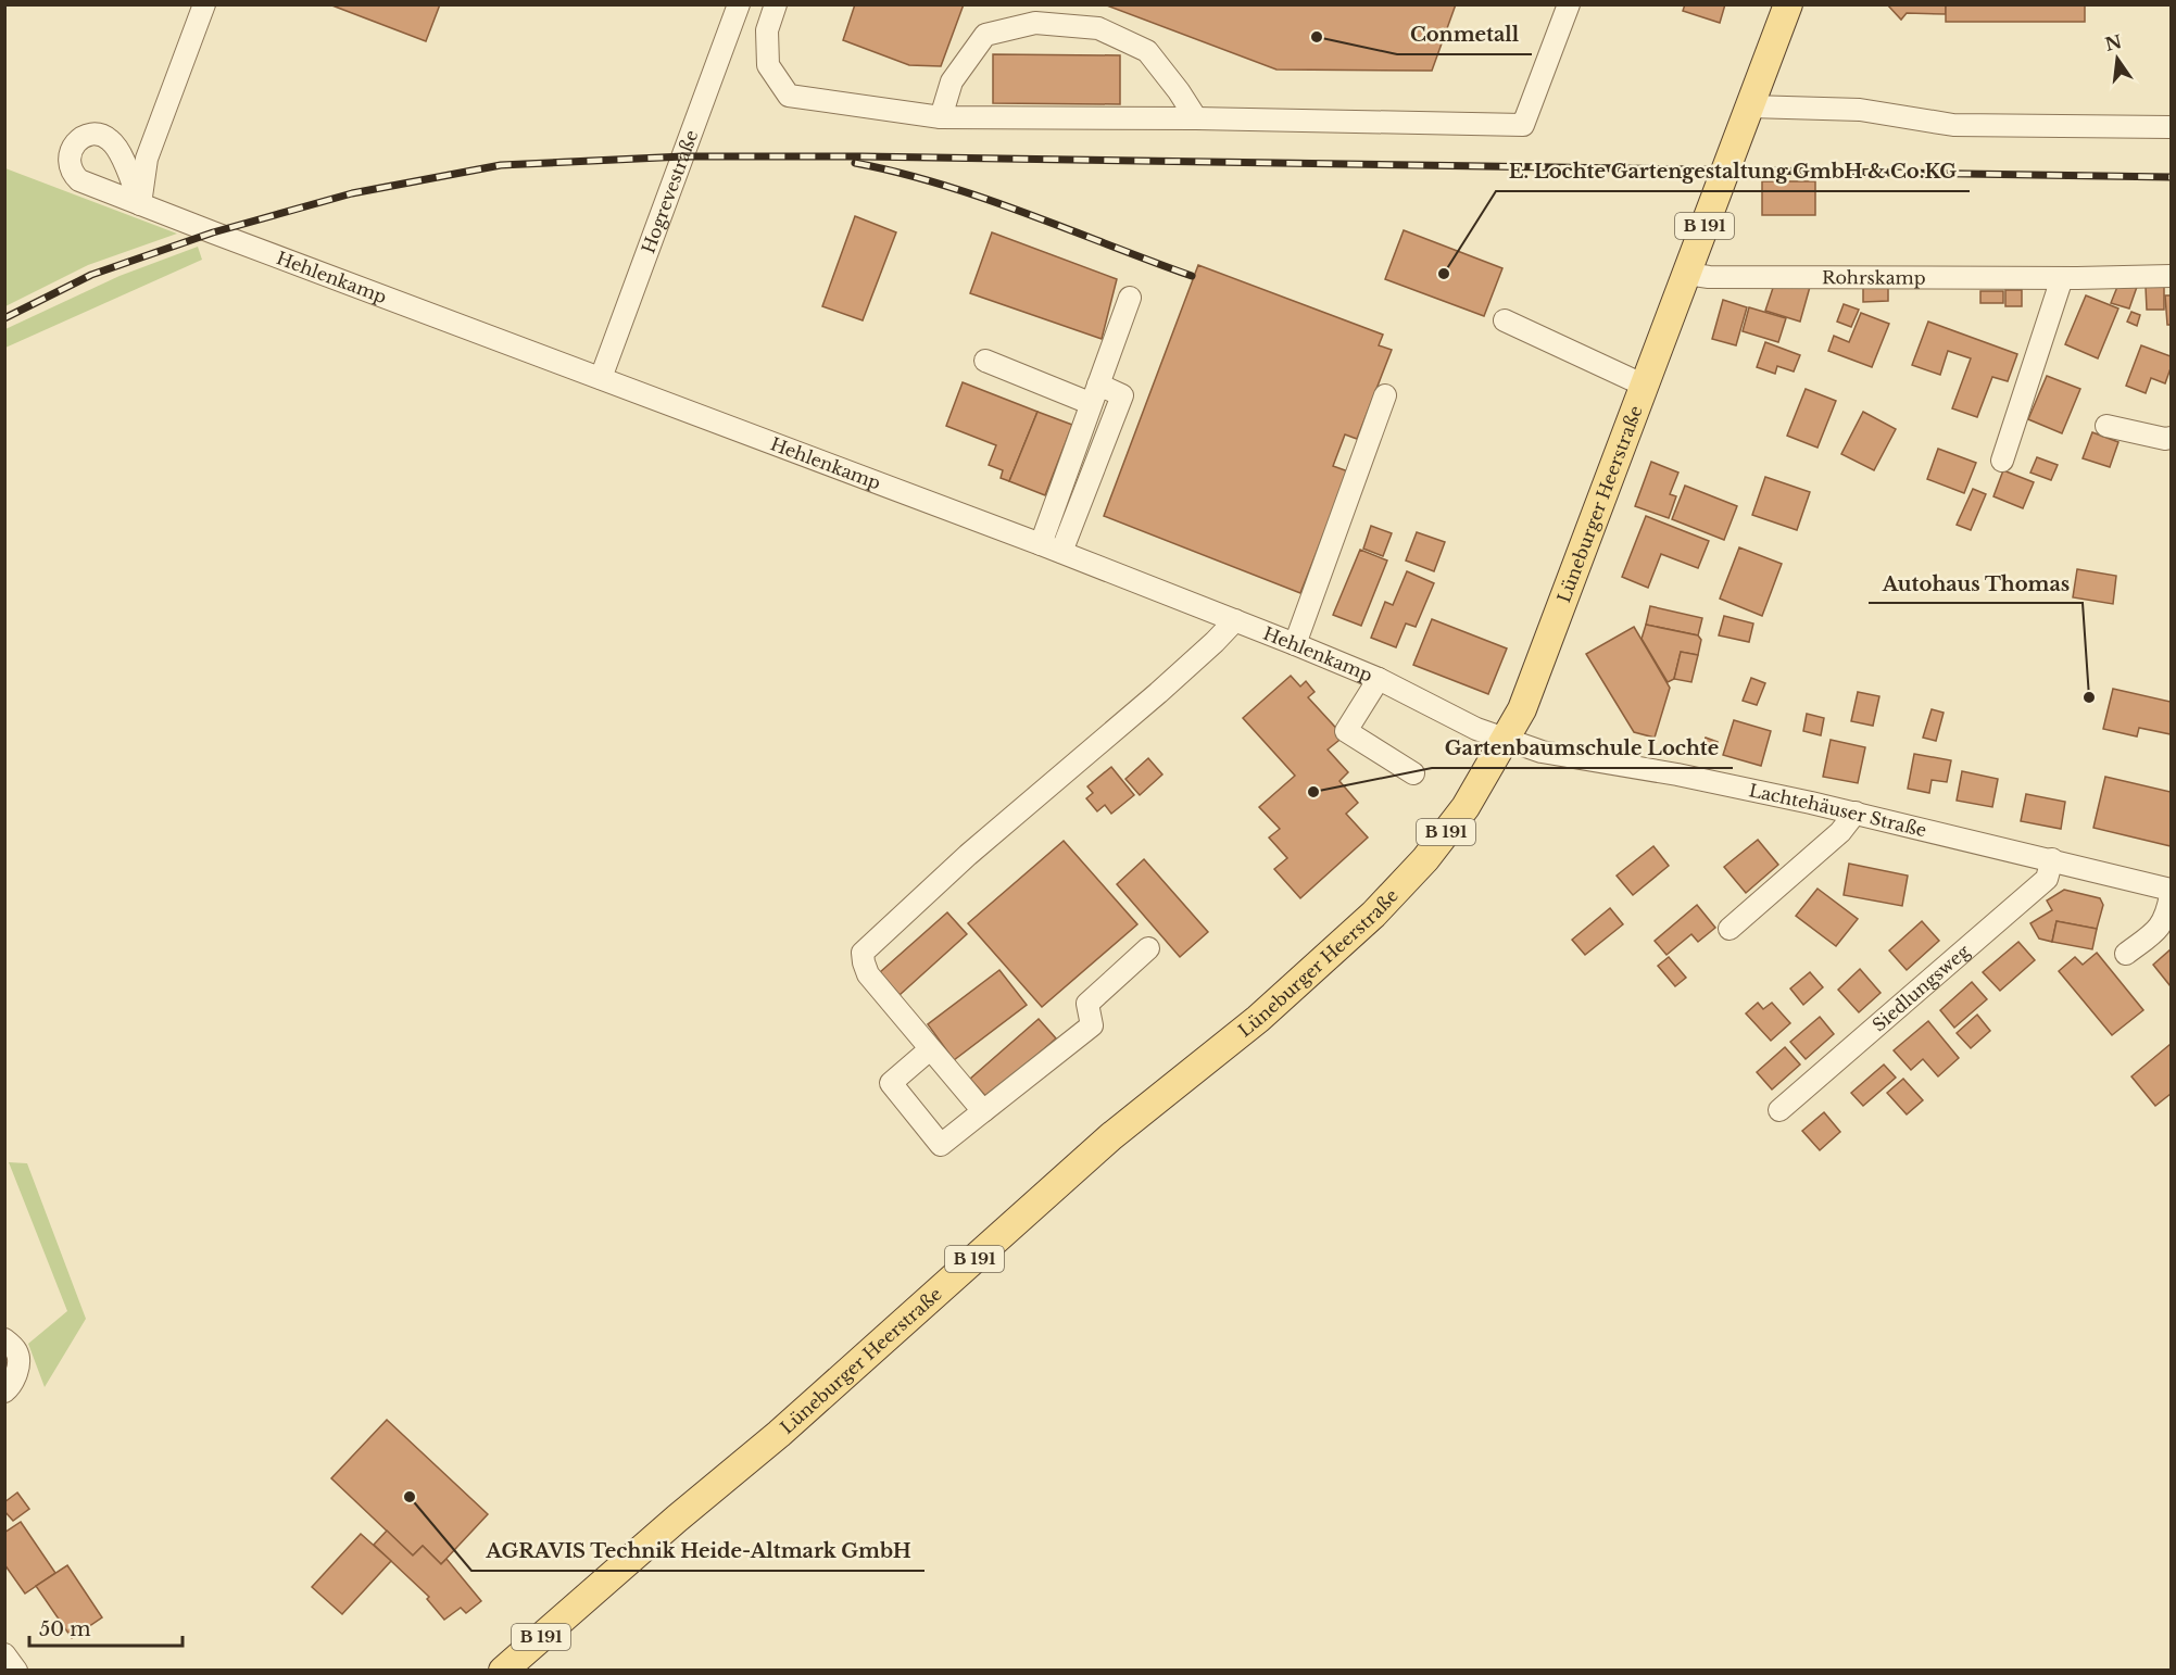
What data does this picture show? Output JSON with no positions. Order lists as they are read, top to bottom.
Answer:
{
  "streets": {
    "main road": ["B 191", "Lüneburger Heerstraße"],
    "street": [
      "Hogrevestraße",
      "Hehlenkamp",
      "Rohrskamp",
      "Lachtehäuser Straße",
      "Siedlungsweg"
    ]
  },
  "crossings": [
    ["Hogrevestraße", "Hehlenkamp"],
    ["Hehlenkamp", "Lüneburger Heerstraße"],
    ["Hehlenkamp", "Lachtehäuser Straße"],
    ["Rohrskamp", "Lüneburger Heerstraße"],
    ["Lüneburger Heerstraße", "Lachtehäuser Straße"],
    ["Lachtehäuser Straße", "Siedlungsweg"]
  ],
  "places": [
    "Conmetall",
    "E. Lochte Gartengestaltung GmbH & Co.KG",
    "Autohaus Thomas",
    "Gartenbaumschule Lochte",
    "AGRAVIS Technik Heide-Altmark GmbH"
  ],
  "scale_bar": "50 m",
  "north": "top"
}
